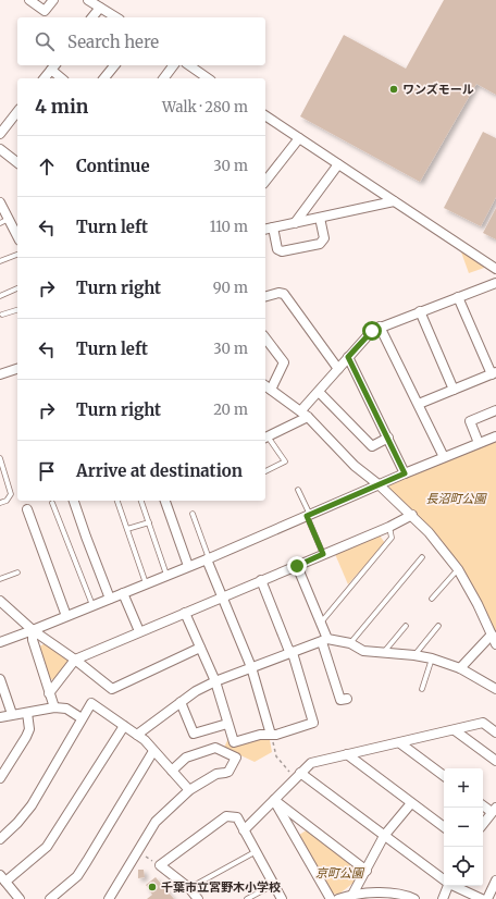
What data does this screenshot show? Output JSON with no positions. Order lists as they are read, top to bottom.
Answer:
{
  "parks": ["長沼町公園", "京町公園"],
  "places": ["ワンズモール", "千葉市立宮野木小学校"],
  "page": {
    "search": "Search here",
    "heading": ["4 min", "Walk · 280 m"],
    "list": [
      ["Continue", "30 m"],
      ["Turn left", "110 m"],
      ["Turn right", "90 m"],
      ["Turn left", "30 m"],
      ["Turn right", "20 m"],
      "Arrive at destination"
    ],
    "map_buttons": ["+", "−"]
  }
}
